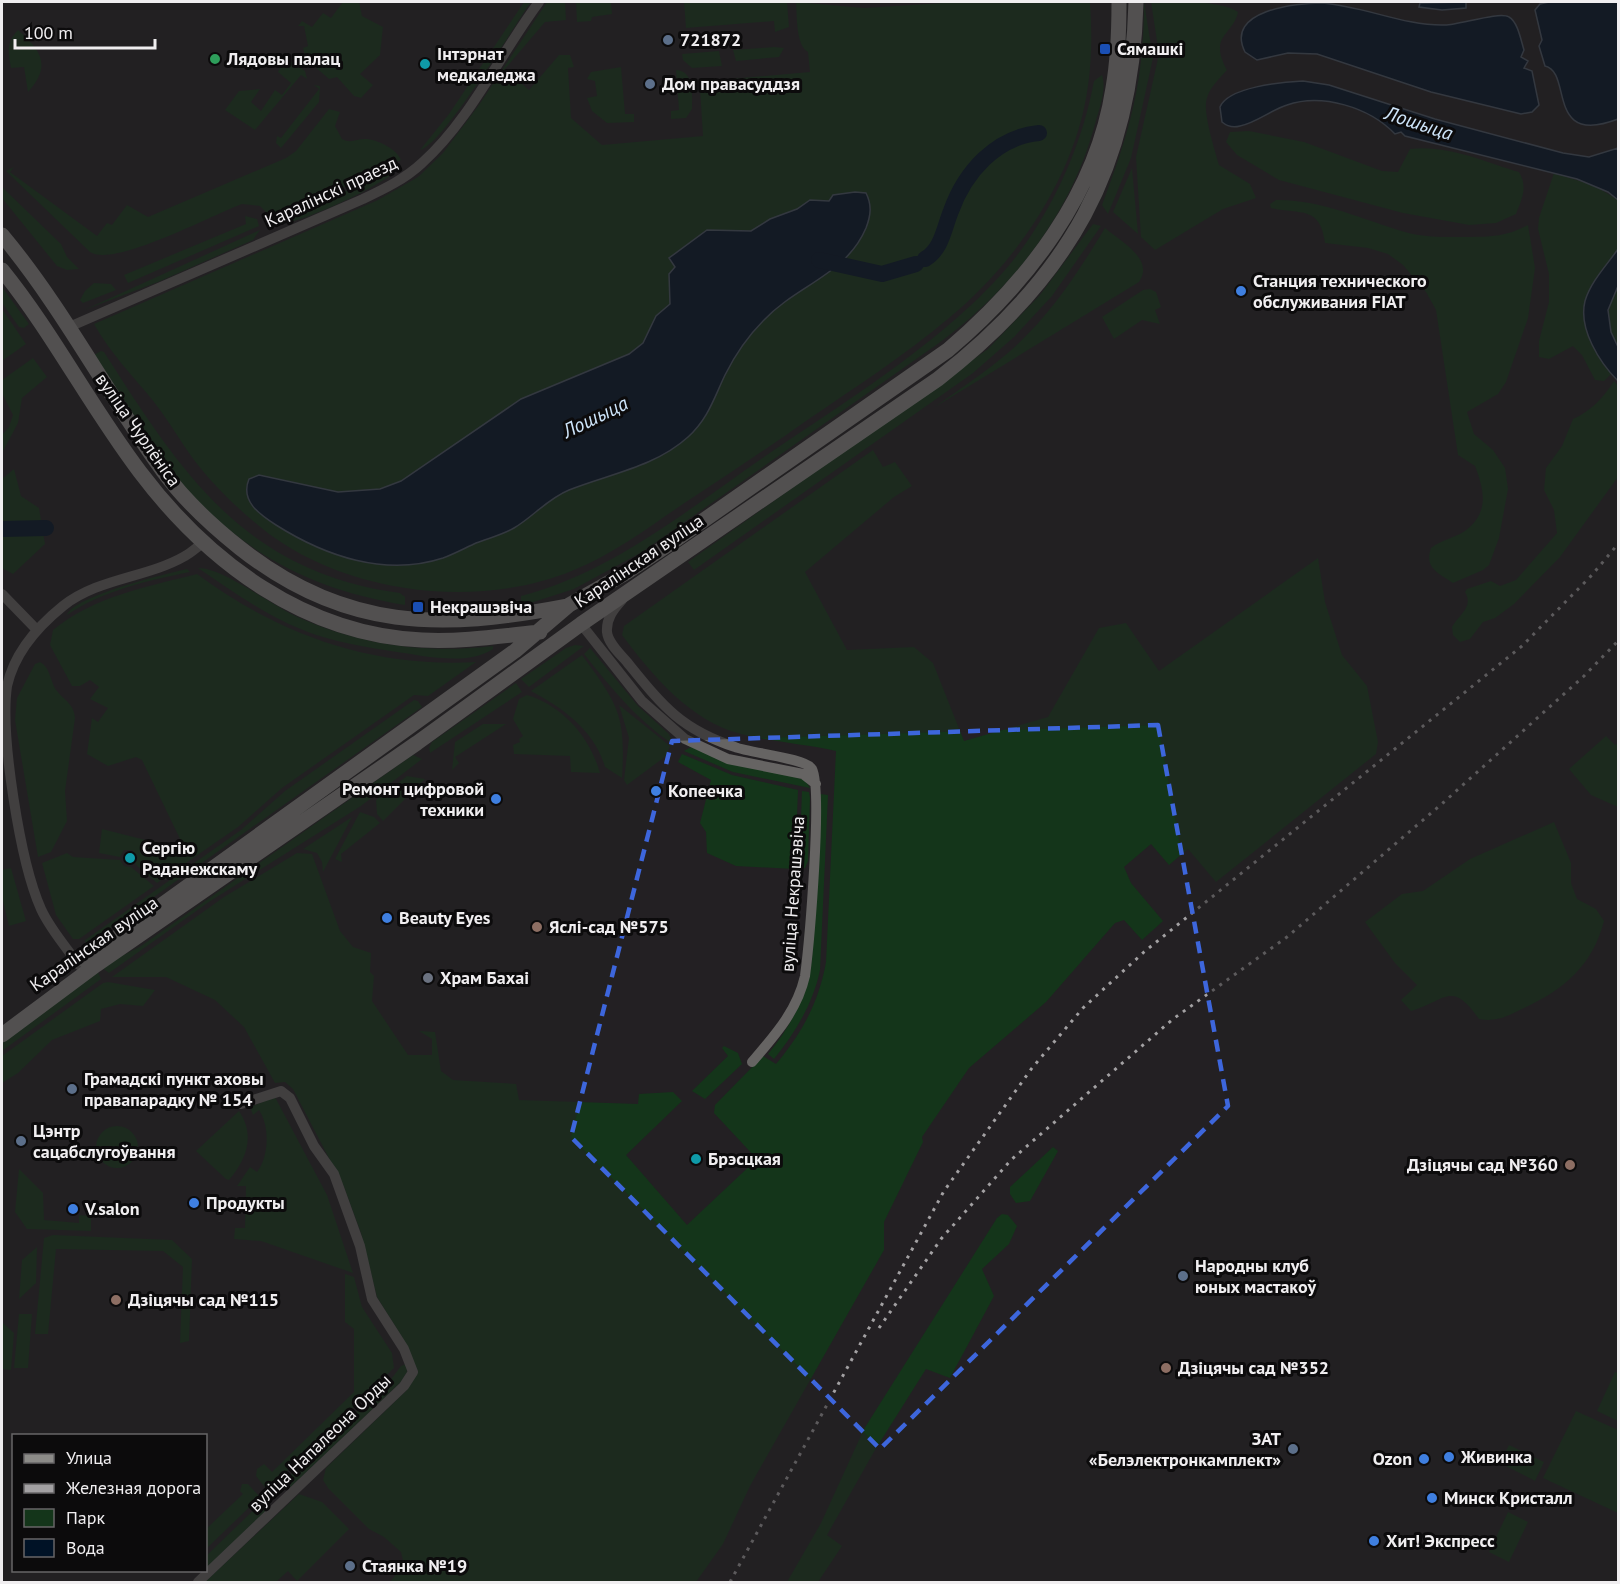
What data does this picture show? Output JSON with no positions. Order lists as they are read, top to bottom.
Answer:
{
  "streets": {
    "main road": ["вуліца Чурлёніса", "Каралінская вуліца"],
    "street": ["Каралінскі праезд", "вуліца Некрашэвіча", "вуліца Напалеона Орды"]
  },
  "crossings": [
    ["Каралінскі праезд", "вуліца Чурлёніса"],
    ["вуліца Чурлёніса", "Каралінская вуліца"]
  ],
  "water": ["Лошыца"],
  "places": {
    "other": [
      "721872",
      "Лядовы палац",
      "Інтэрнат медкаледжа",
      "Дом правасуддзя",
      "Станция технического обслуживания FIAT",
      "Копеечка",
      "Ремонт цифровой техники",
      "Сергію Раданежскаму",
      "Beauty Eyes",
      "Яслі-сад №575",
      "Храм Бахаі",
      "Грамадскі пункт аховы правапарадку № 154",
      "Цэнтр сацабслугоўвання",
      "Брэсцкая",
      "Дзіцячы сад №360",
      "Продукты",
      "V.salon",
      "Народны клуб юных мастакоў",
      "Дзіцячы сад №115",
      "Дзіцячы сад №352",
      "ЗАТ «Белэлектронкамплект»",
      "Живинка",
      "Ozon",
      "Минск Кристалл",
      "Хит! Экспресс",
      "Стаянка №19"
    ],
    "transit": ["Сямашкі", "Некрашэвіча"]
  },
  "legend": [
    "Улица",
    "Железная дорога",
    "Парк",
    "Вода"
  ],
  "scale_bar": "100 m"
}
